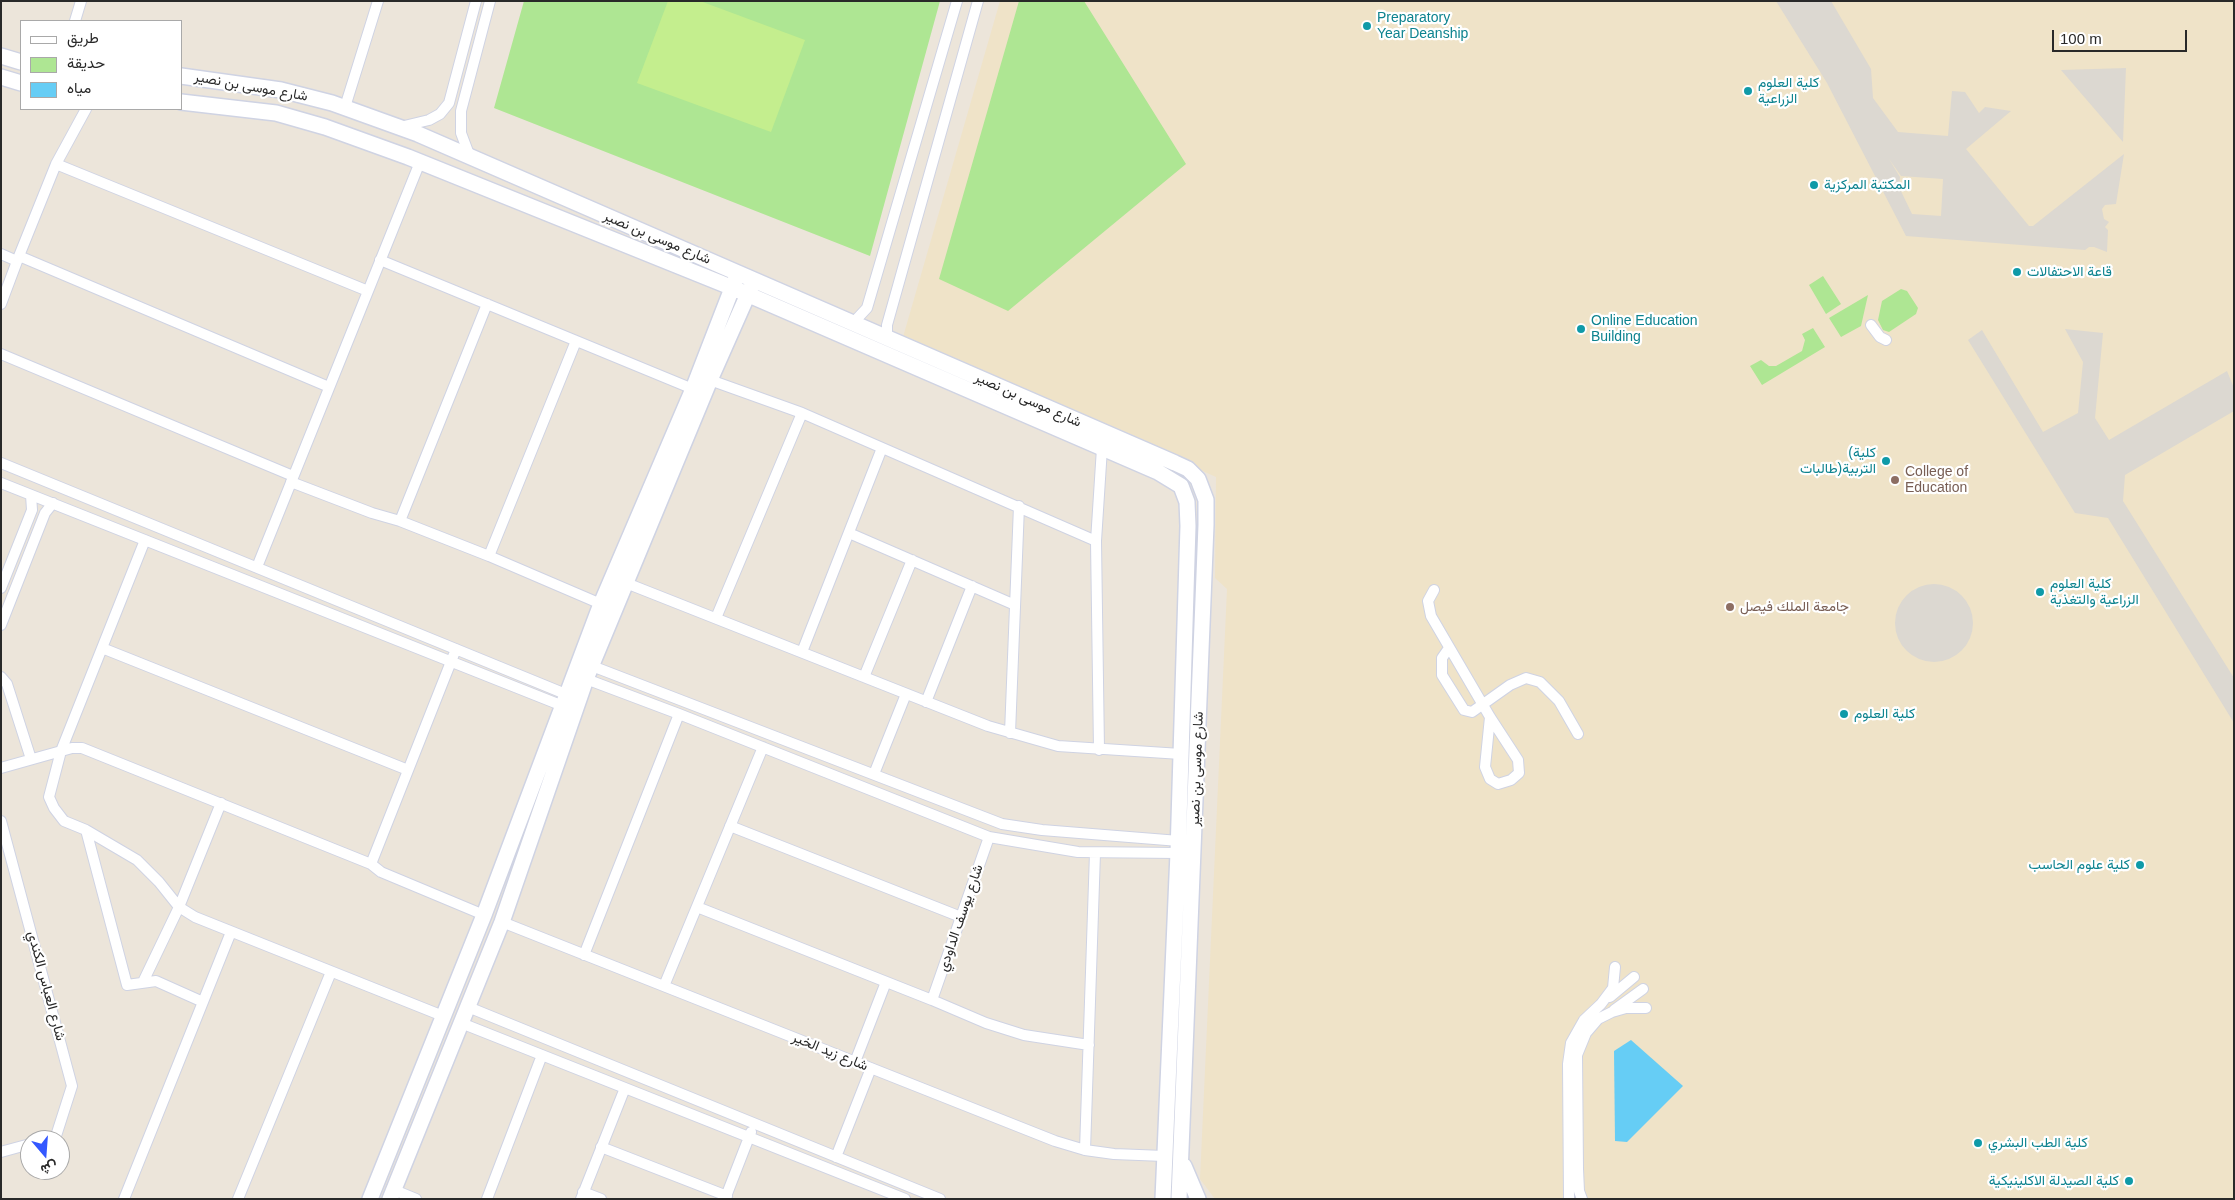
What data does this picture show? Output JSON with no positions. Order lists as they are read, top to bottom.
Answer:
{
  "streets": {
    "street": [
      "شارع موسى بن نصير",
      "شارع يوسف الداودي",
      "شارع العباس الكندي",
      "شارع زيد الخير"
    ]
  },
  "crossings": [
    ["شارع موسى بن نصير", "شارع زيد الخير"]
  ],
  "places": [
    "Preparatory Year Deanship",
    "كلية العلوم الزراعية",
    "المكتبة المركزية",
    "قاعة الاحتفالات",
    "Online Education Building",
    "(كلية التربية(طالبات",
    "College of Education",
    "كلية العلوم الزراعية والتغذية",
    "جامعة الملك فيصل",
    "كلية العلوم",
    "كلية علوم الحاسب",
    "كلية الطب البشري",
    "كلية الصيدلة الاكلينيكية"
  ],
  "legend": ["طريق", "حديقة", "مياه"],
  "scale_bar": "100 m",
  "north": "bottom"
}
